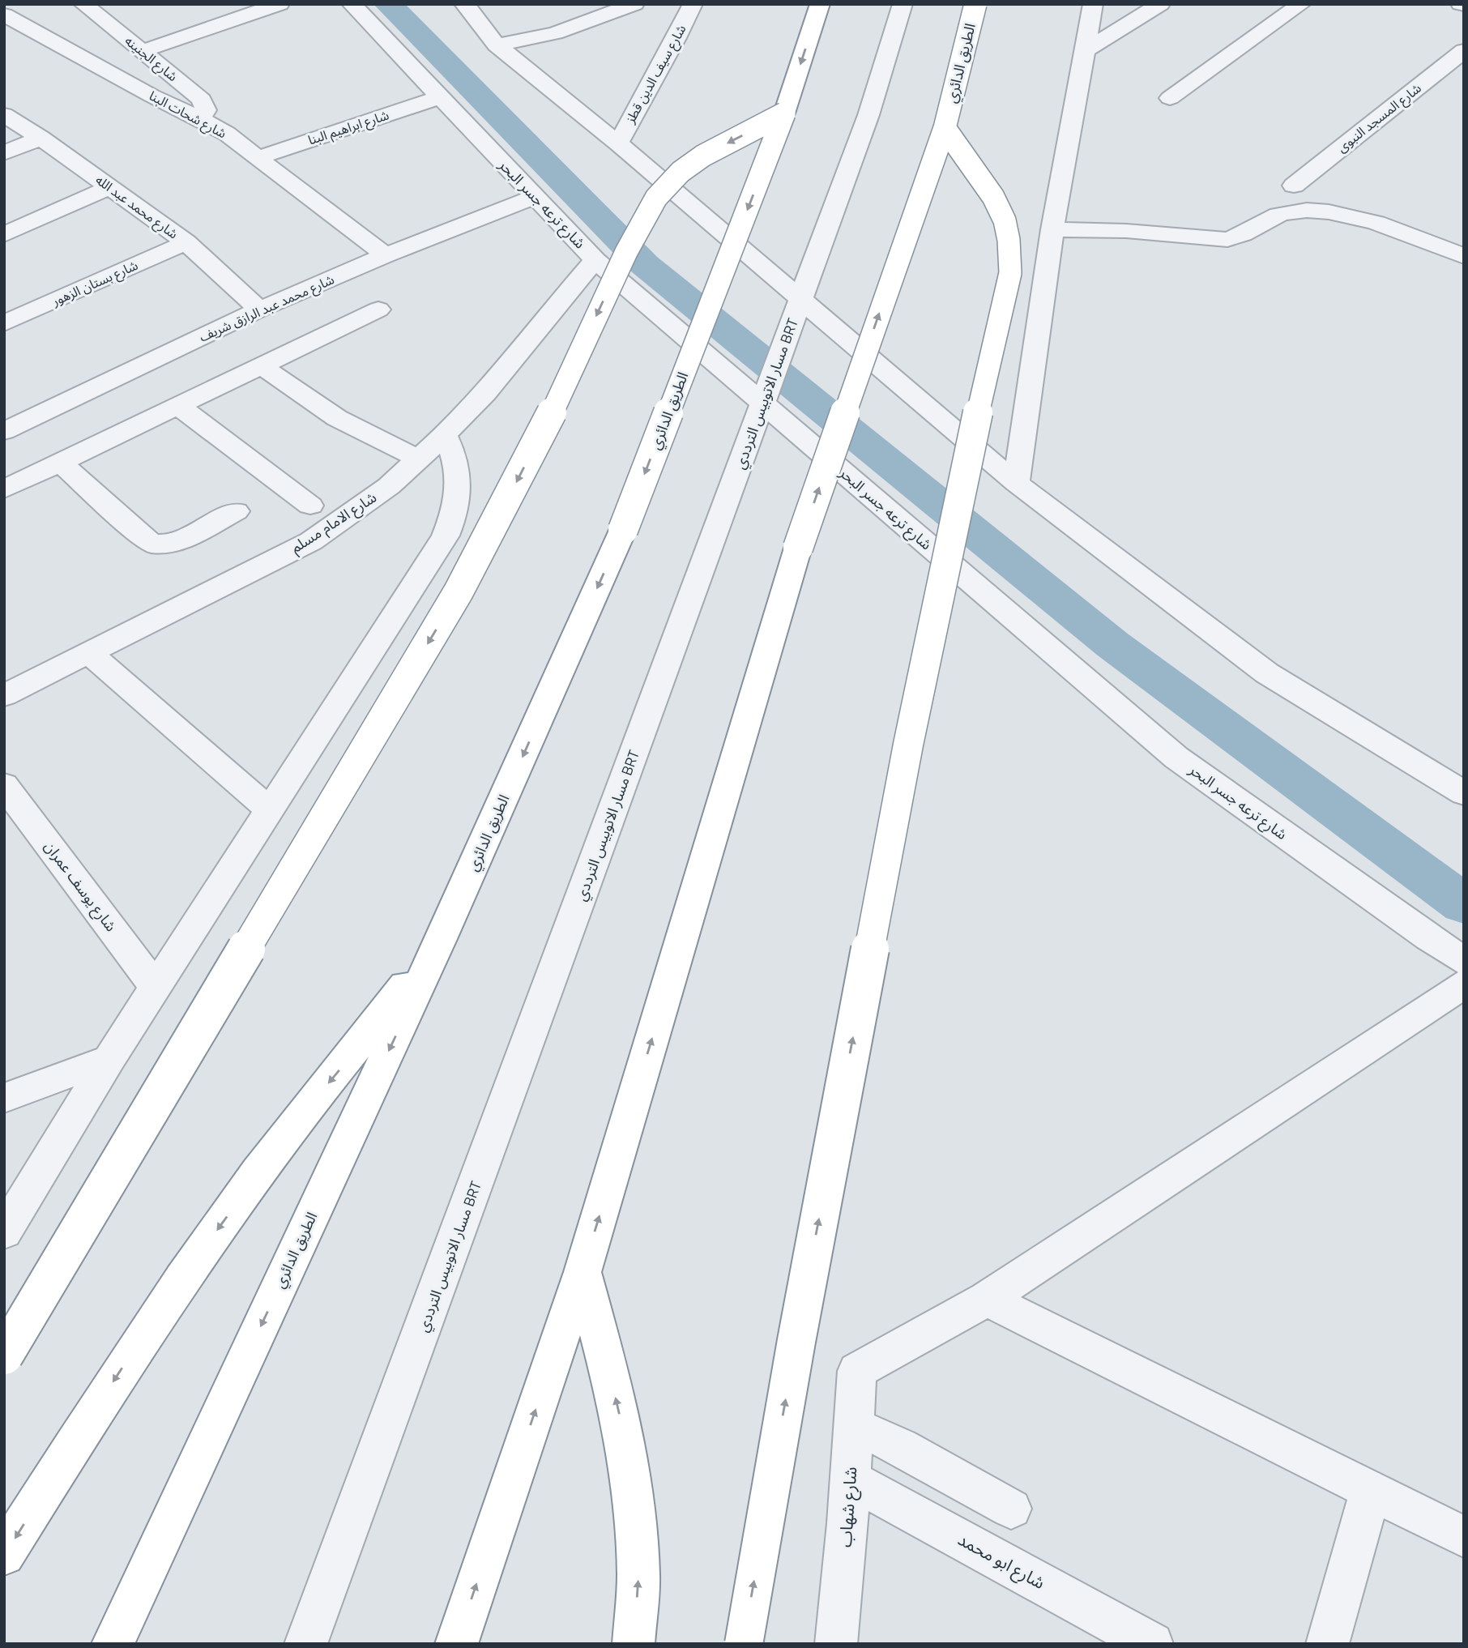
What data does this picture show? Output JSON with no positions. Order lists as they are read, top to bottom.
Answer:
{
  "streets": {
    "highway": ["الطريق الدائري"],
    "street": [
      "شارع الجنينه",
      "شارع سيف الدين قطز",
      "شارع شحات البنا",
      "شارع المسجد النبوى",
      "شارع ابراهيم البنا",
      "شارع ترعه جسر البحر",
      "شارع محمد عبد الله",
      "شارع بستان الزهور",
      "شارع محمد عبد الرازق شريف",
      "مسار الاتوبيس الترددي BRT",
      "شارع الامام مسلم",
      "شارع يوسف عمران",
      "شارع شهاب",
      "شارع ابو محمد"
    ]
  },
  "crossings": [
    ["شارع الجنينه", "شارع شحات البنا"],
    ["شارع شحات البنا", "شارع ابراهيم البنا"],
    ["شارع شحات البنا", "شارع محمد عبد الرازق شريف"],
    ["شارع ابراهيم البنا", "شارع ترعه جسر البحر"],
    ["شارع ترعه جسر البحر", "شارع محمد عبد الرازق شريف"],
    ["شارع ترعه جسر البحر", "شارع الامام مسلم"],
    ["شارع محمد عبد الله", "شارع بستان الزهور"],
    ["شارع محمد عبد الله", "شارع محمد عبد الرازق شريف"],
    ["شارع شهاب", "شارع ابو محمد"]
  ]
}
